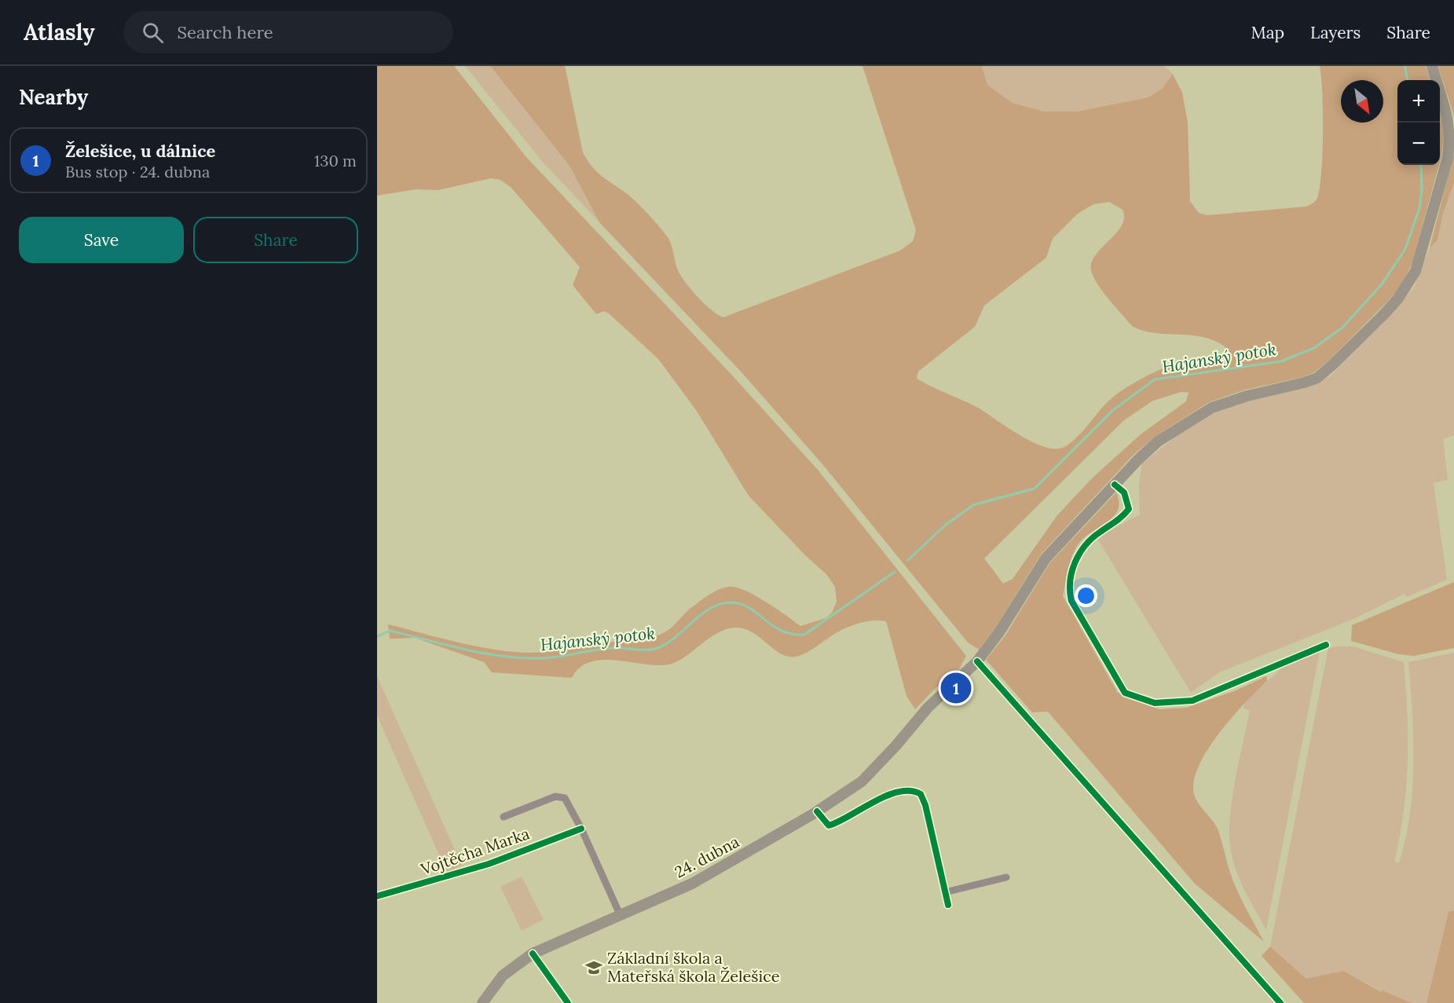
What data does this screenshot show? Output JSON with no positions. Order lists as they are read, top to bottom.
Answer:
{
  "streets": {
    "main road": ["24. dubna"],
    "street": ["Vojtěcha Marka"]
  },
  "crossings": [
    ["Vojtěcha Marka", "24. dubna"]
  ],
  "water": ["Hajanský potok"],
  "places": {
    "school or university": ["Základní škola a Mateřská škola Želešice"]
  },
  "north": "bottom right",
  "page": {
    "header": "Atlasly",
    "search": "Search here",
    "nav": ["Map", "Layers", "Share"],
    "heading": "Nearby",
    "map_buttons": ["+", "−"],
    "list": [
      {
        "mark": "1",
        "name": "Želešice, u dálnice",
        "note": "Bus stop · 24. dubna",
        "value": "130 m"
      }
    ],
    "buttons": ["Save", "Share"],
    "pins": "1"
  }
}
